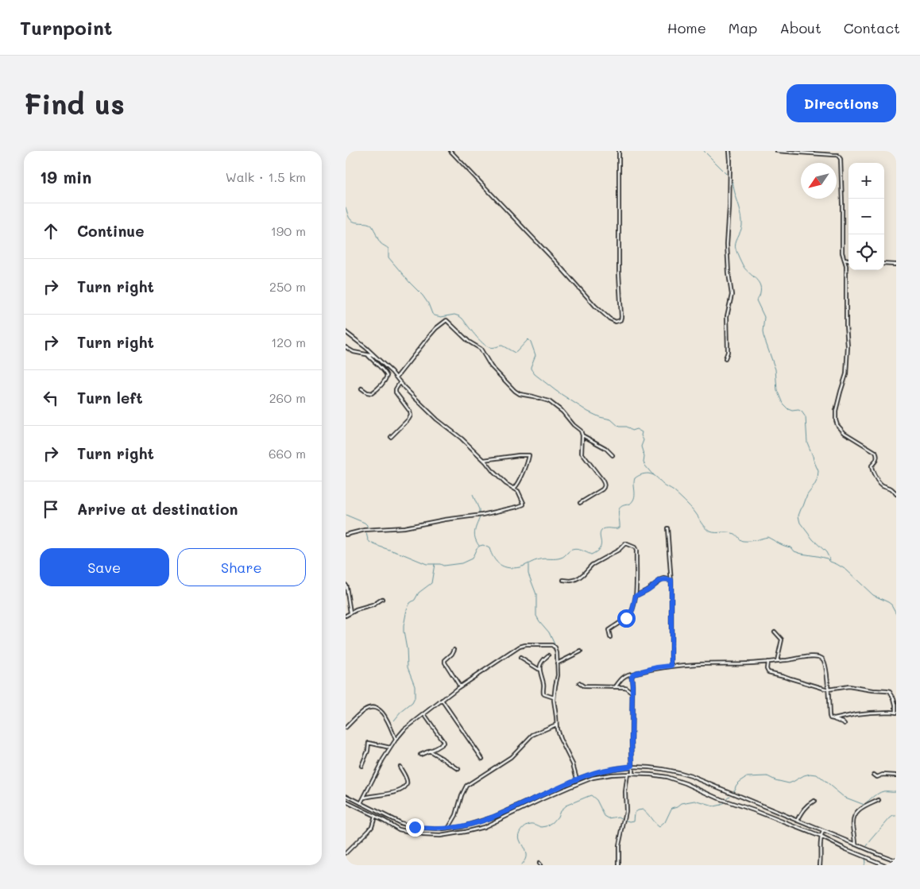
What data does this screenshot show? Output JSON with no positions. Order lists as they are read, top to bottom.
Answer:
{
  "north": "bottom left",
  "page": {
    "header": "Turnpoint",
    "nav": [
      "Home",
      "Map",
      "About",
      "Contact"
    ],
    "buttons": [
      "Directions",
      ["Save", "Share"]
    ],
    "title": "Find us",
    "heading": ["19 min", "Walk · 1.5 km"],
    "map_buttons": ["+", "−"],
    "list": [
      ["Continue", "190 m"],
      ["Turn right", "250 m"],
      ["Turn right", "120 m"],
      ["Turn left", "260 m"],
      ["Turn right", "660 m"],
      "Arrive at destination"
    ]
  }
}
